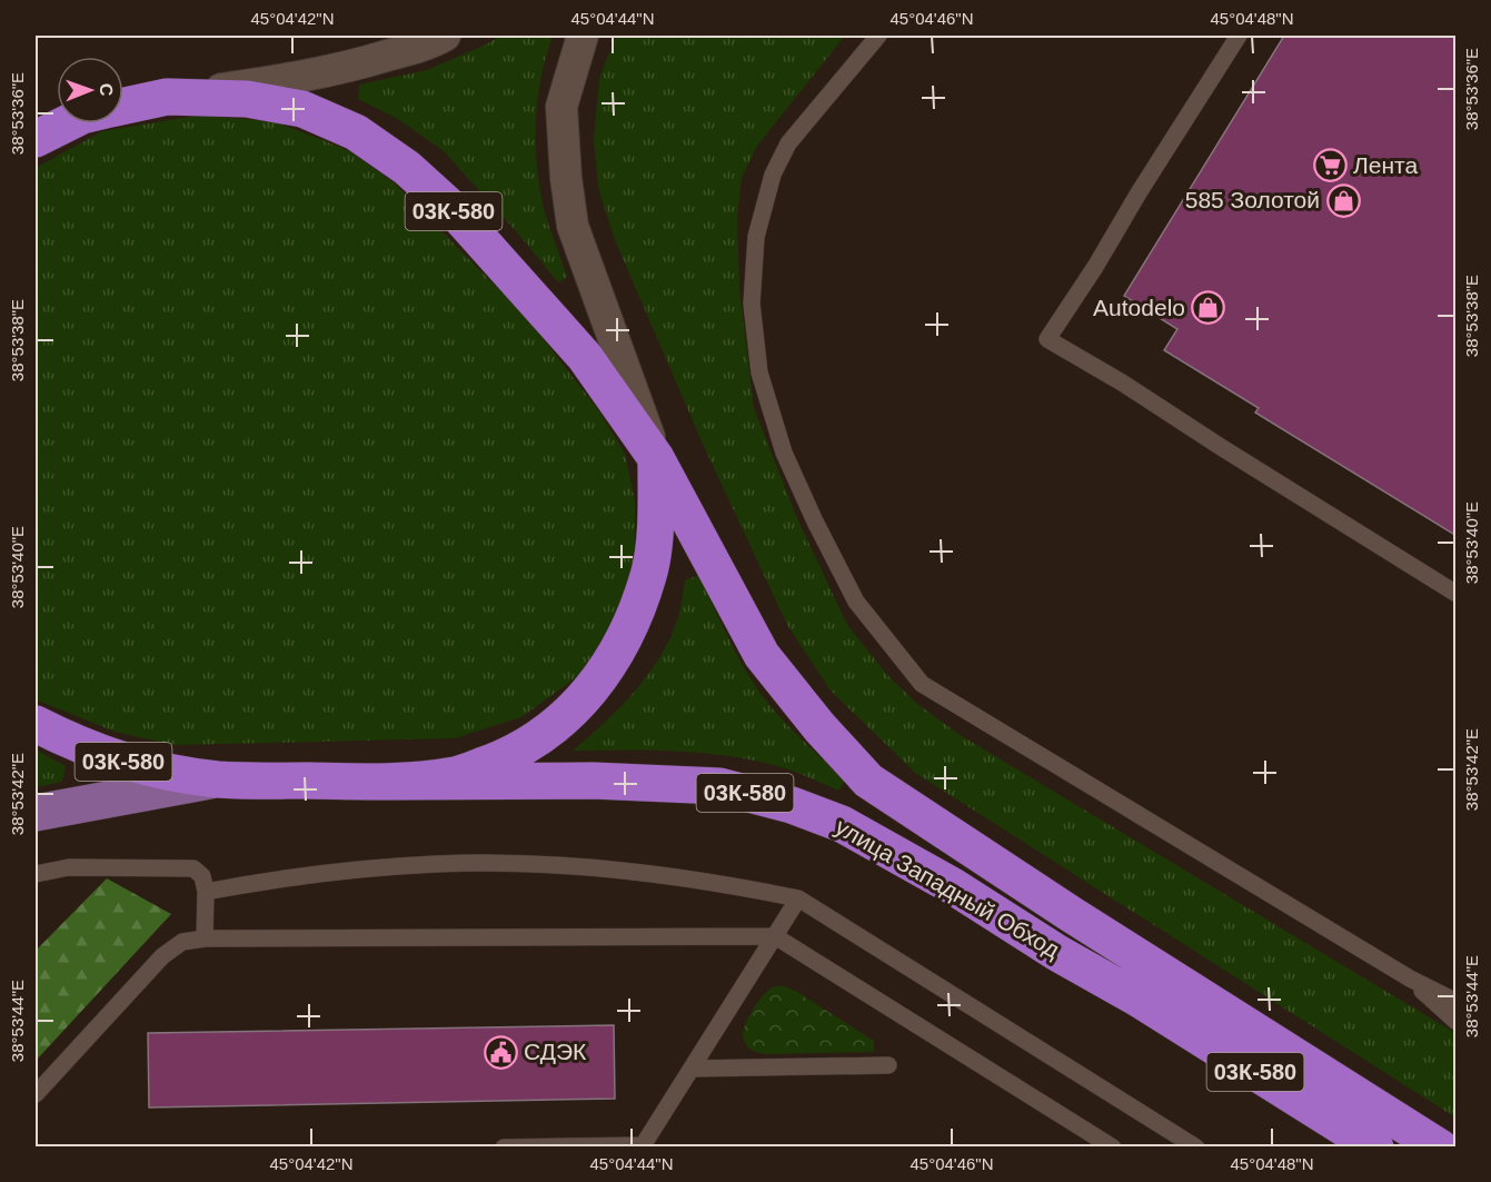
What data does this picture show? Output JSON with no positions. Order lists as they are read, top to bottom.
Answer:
{
  "streets": {
    "highway": ["03К-580", "улица Западный Обход"]
  },
  "crossings": [
    ["03К-580", "улица Западный Обход"]
  ],
  "places": {
    "supermarket": ["Лента"],
    "shop": ["585 Золотой", "Autodelo"],
    "public building": ["СДЭК"]
  },
  "north": "right",
  "coordinates": [
    "45°04'42\"N",
    "45°04'44\"N",
    "45°04'46\"N",
    "45°04'48\"N",
    "38°53'36\"E",
    "38°53'38\"E",
    "38°53'40\"E",
    "38°53'42\"E",
    "38°53'44\"E"
  ]
}
